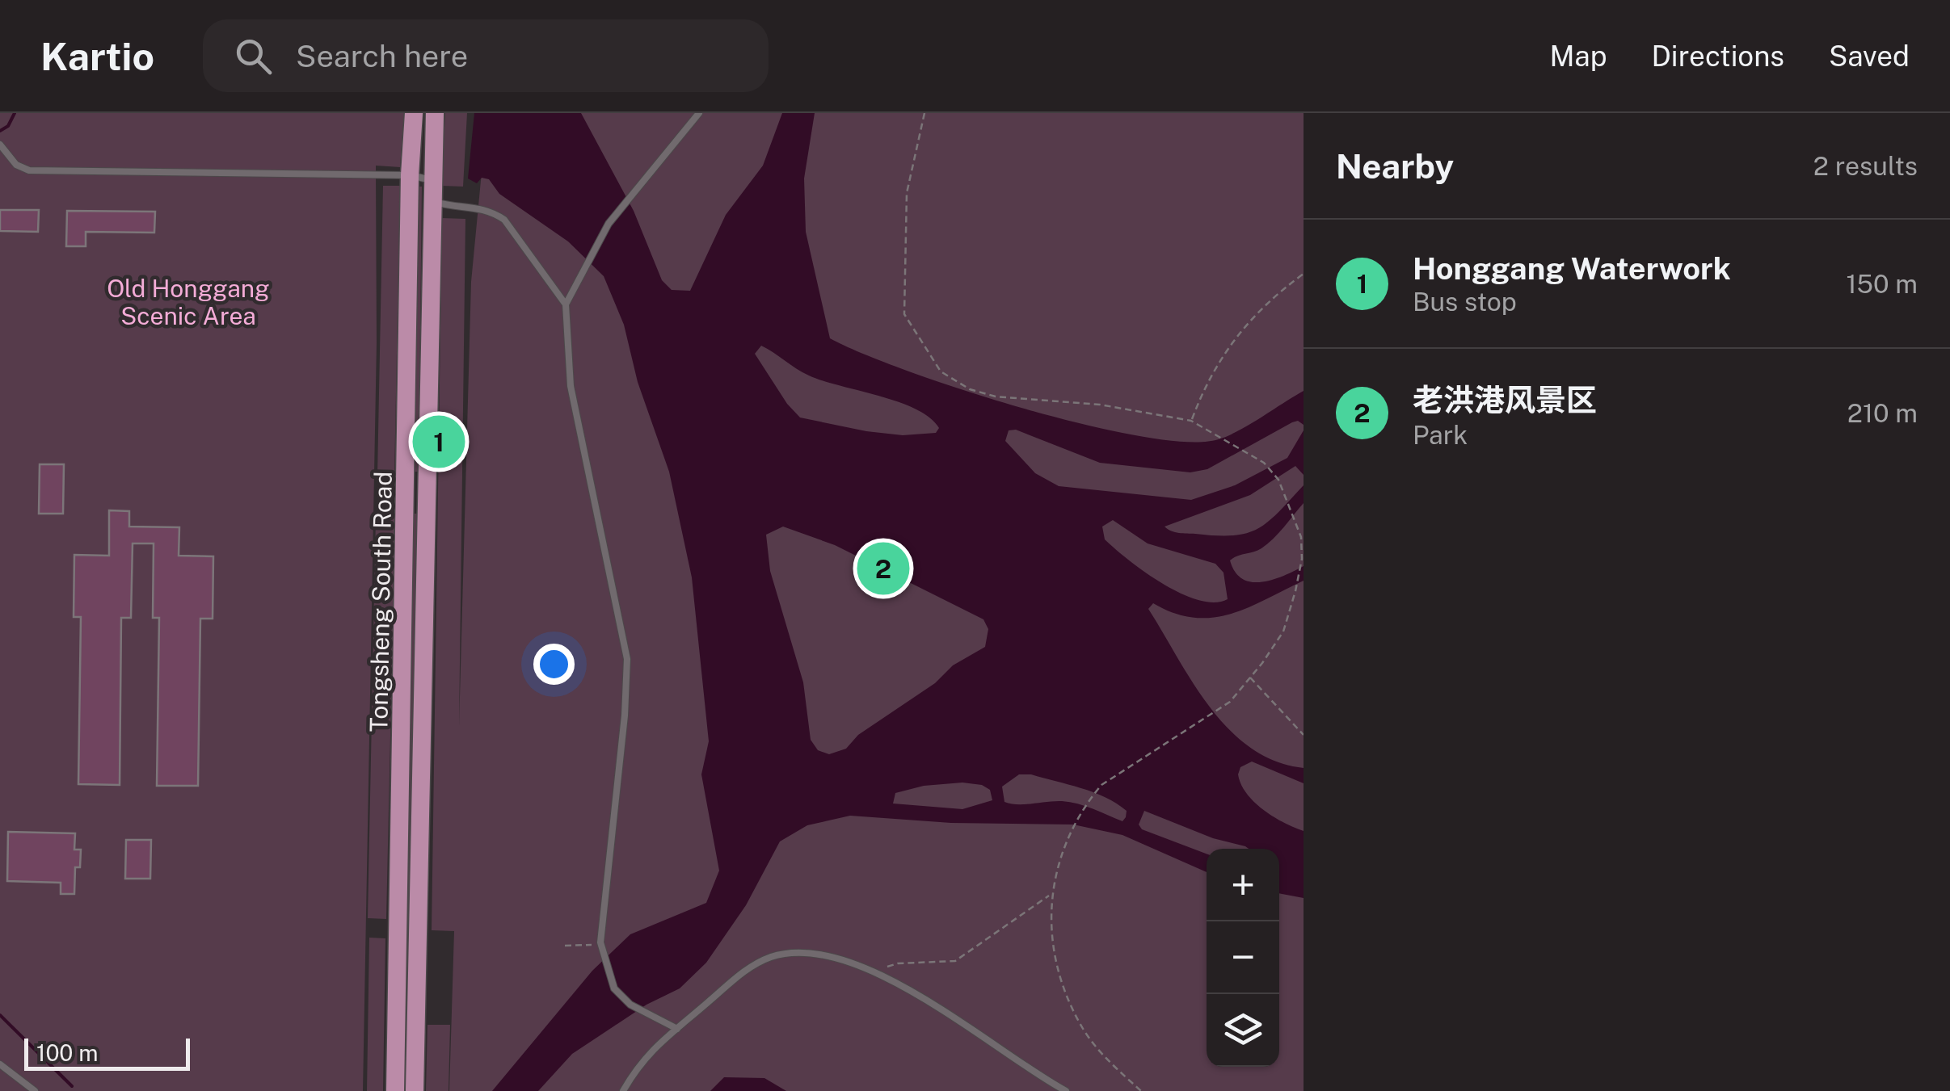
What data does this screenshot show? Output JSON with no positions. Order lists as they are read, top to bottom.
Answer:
{
  "streets": {
    "main road": ["Tongsheng South Road"]
  },
  "parks": ["Old Honggang Scenic Area"],
  "scale_bar": "100 m",
  "page": {
    "header": "Kartio",
    "search": "Search here",
    "nav": ["Map", "Directions", "Saved"],
    "heading": ["Nearby", "2 results"],
    "list": [
      {
        "mark": "1",
        "name": "Honggang Waterwork",
        "note": "Bus stop",
        "value": "150 m"
      },
      {
        "mark": "2",
        "name": "老洪港风景区",
        "note": "Park",
        "value": "210 m"
      }
    ],
    "pins": ["1", "2"],
    "map_buttons": ["+", "−"],
    "scale": "100 m"
  }
}
